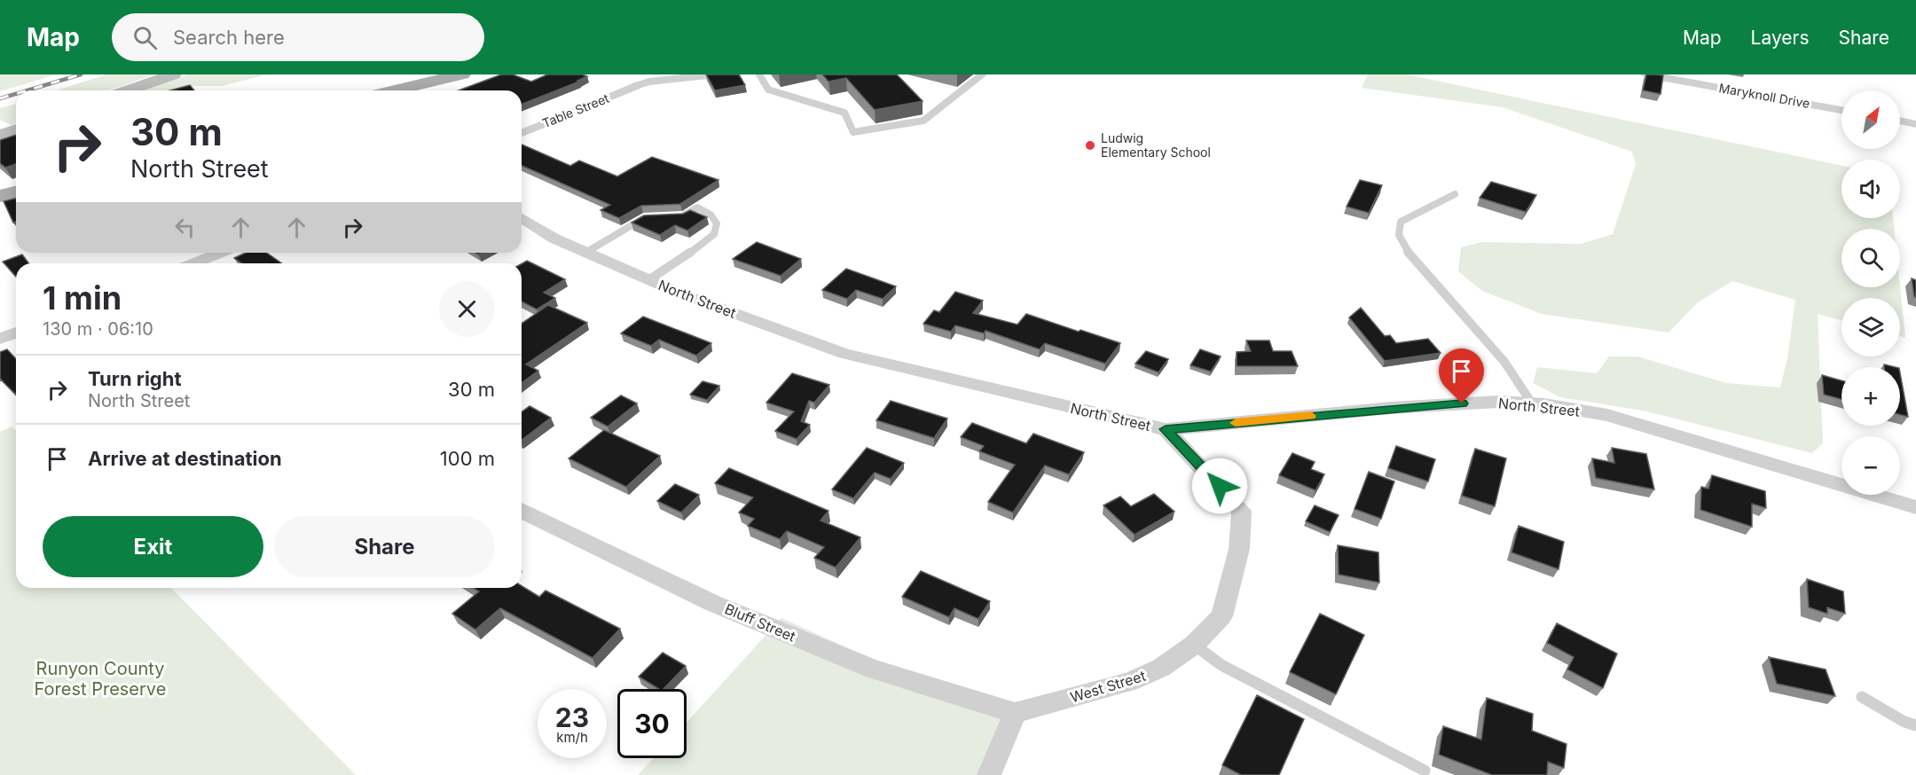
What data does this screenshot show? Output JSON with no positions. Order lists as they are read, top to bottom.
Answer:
{
  "streets": {
    "street": [
      "Maryknoll Drive",
      "Table Street",
      "North Street",
      "Bluff Street",
      "West Street"
    ]
  },
  "crossings": [
    ["North Street", "West Street"],
    ["Bluff Street", "West Street"]
  ],
  "parks": ["Runyon County Forest Preserve"],
  "places": ["Ludwig Elementary School"],
  "north": "top right",
  "page": {
    "header": "Map",
    "search": "Search here",
    "nav": ["Map", "Layers", "Share"],
    "map_buttons": ["+", "−"],
    "turn": ["30 m", "North Street"],
    "heading": ["1 min", "130 m · 06:10"],
    "list": [
      {
        "name": "Turn right",
        "note": "North Street",
        "value": "30 m"
      },
      {
        "name": "Arrive at destination",
        "value": "100 m"
      }
    ],
    "buttons": ["Exit", "Share"],
    "speed": "23 km/h",
    "limit": "30"
  }
}
